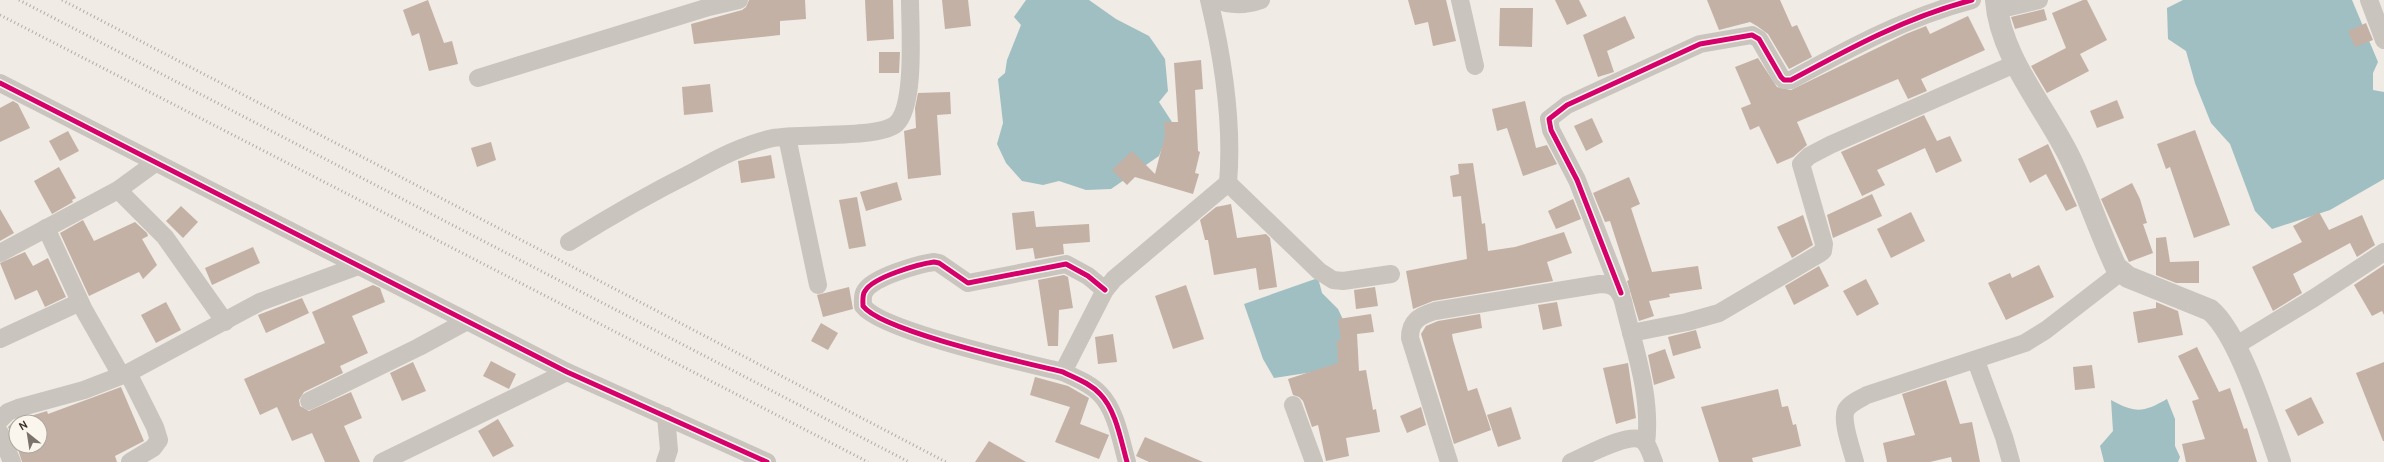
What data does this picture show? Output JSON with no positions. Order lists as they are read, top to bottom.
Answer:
{
  "north": "top left"
}
